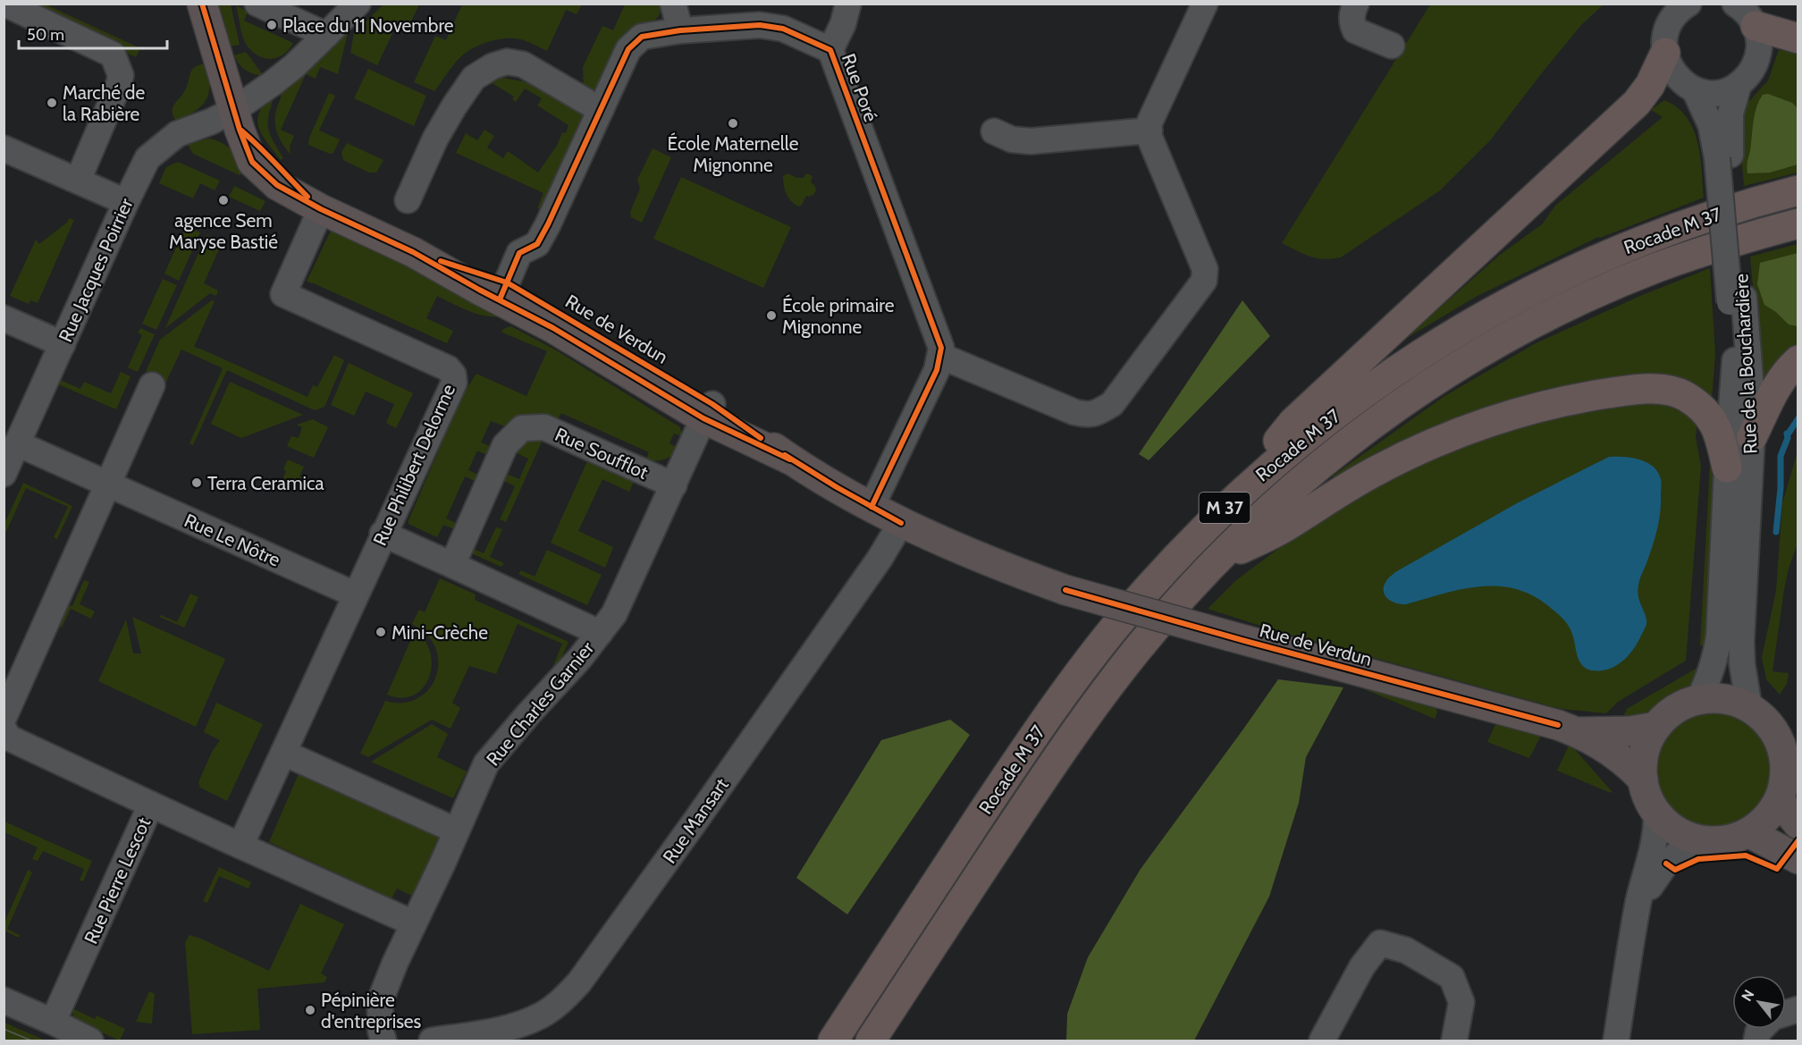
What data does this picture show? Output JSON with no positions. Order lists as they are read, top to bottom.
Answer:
{
  "streets": {
    "highway": ["Rocade M 37", "M 37"],
    "main road": ["Rue de Verdun"],
    "street": [
      "Rue Poré",
      "Rue Jacques Poirrier",
      "Rue de la Bouchardière",
      "Rue Soufflot",
      "Rue Philibert Delorme",
      "Rue Le Nôtre",
      "Rue Charles Garnier",
      "Rue Mansart",
      "Rue Pierre Lescot"
    ]
  },
  "crossings": [
    ["Rue Poré", "Rue de Verdun"],
    ["Rue Jacques Poirrier", "Rue de Verdun"],
    ["Rue Jacques Poirrier", "Rue Le Nôtre"],
    ["Rue de Verdun", "Rue de la Bouchardière"],
    ["Rue de Verdun", "Rue Philibert Delorme"],
    ["Rue de Verdun", "Rue Charles Garnier"],
    ["Rue de Verdun", "Rue Mansart"],
    ["Rue Soufflot", "Rue Charles Garnier"],
    ["Rue Philibert Delorme", "Rue Le Nôtre"]
  ],
  "places": [
    "Place du 11 Novembre",
    "Marché de la Rabière",
    "École Maternelle Mignonne",
    "agence Sem Maryse Bastié",
    "École primaire Mignonne",
    "Terra Ceramica",
    "Mini-Crèche",
    "Pépinière d'entreprises"
  ],
  "scale_bar": "50 m",
  "north": "top left"
}
